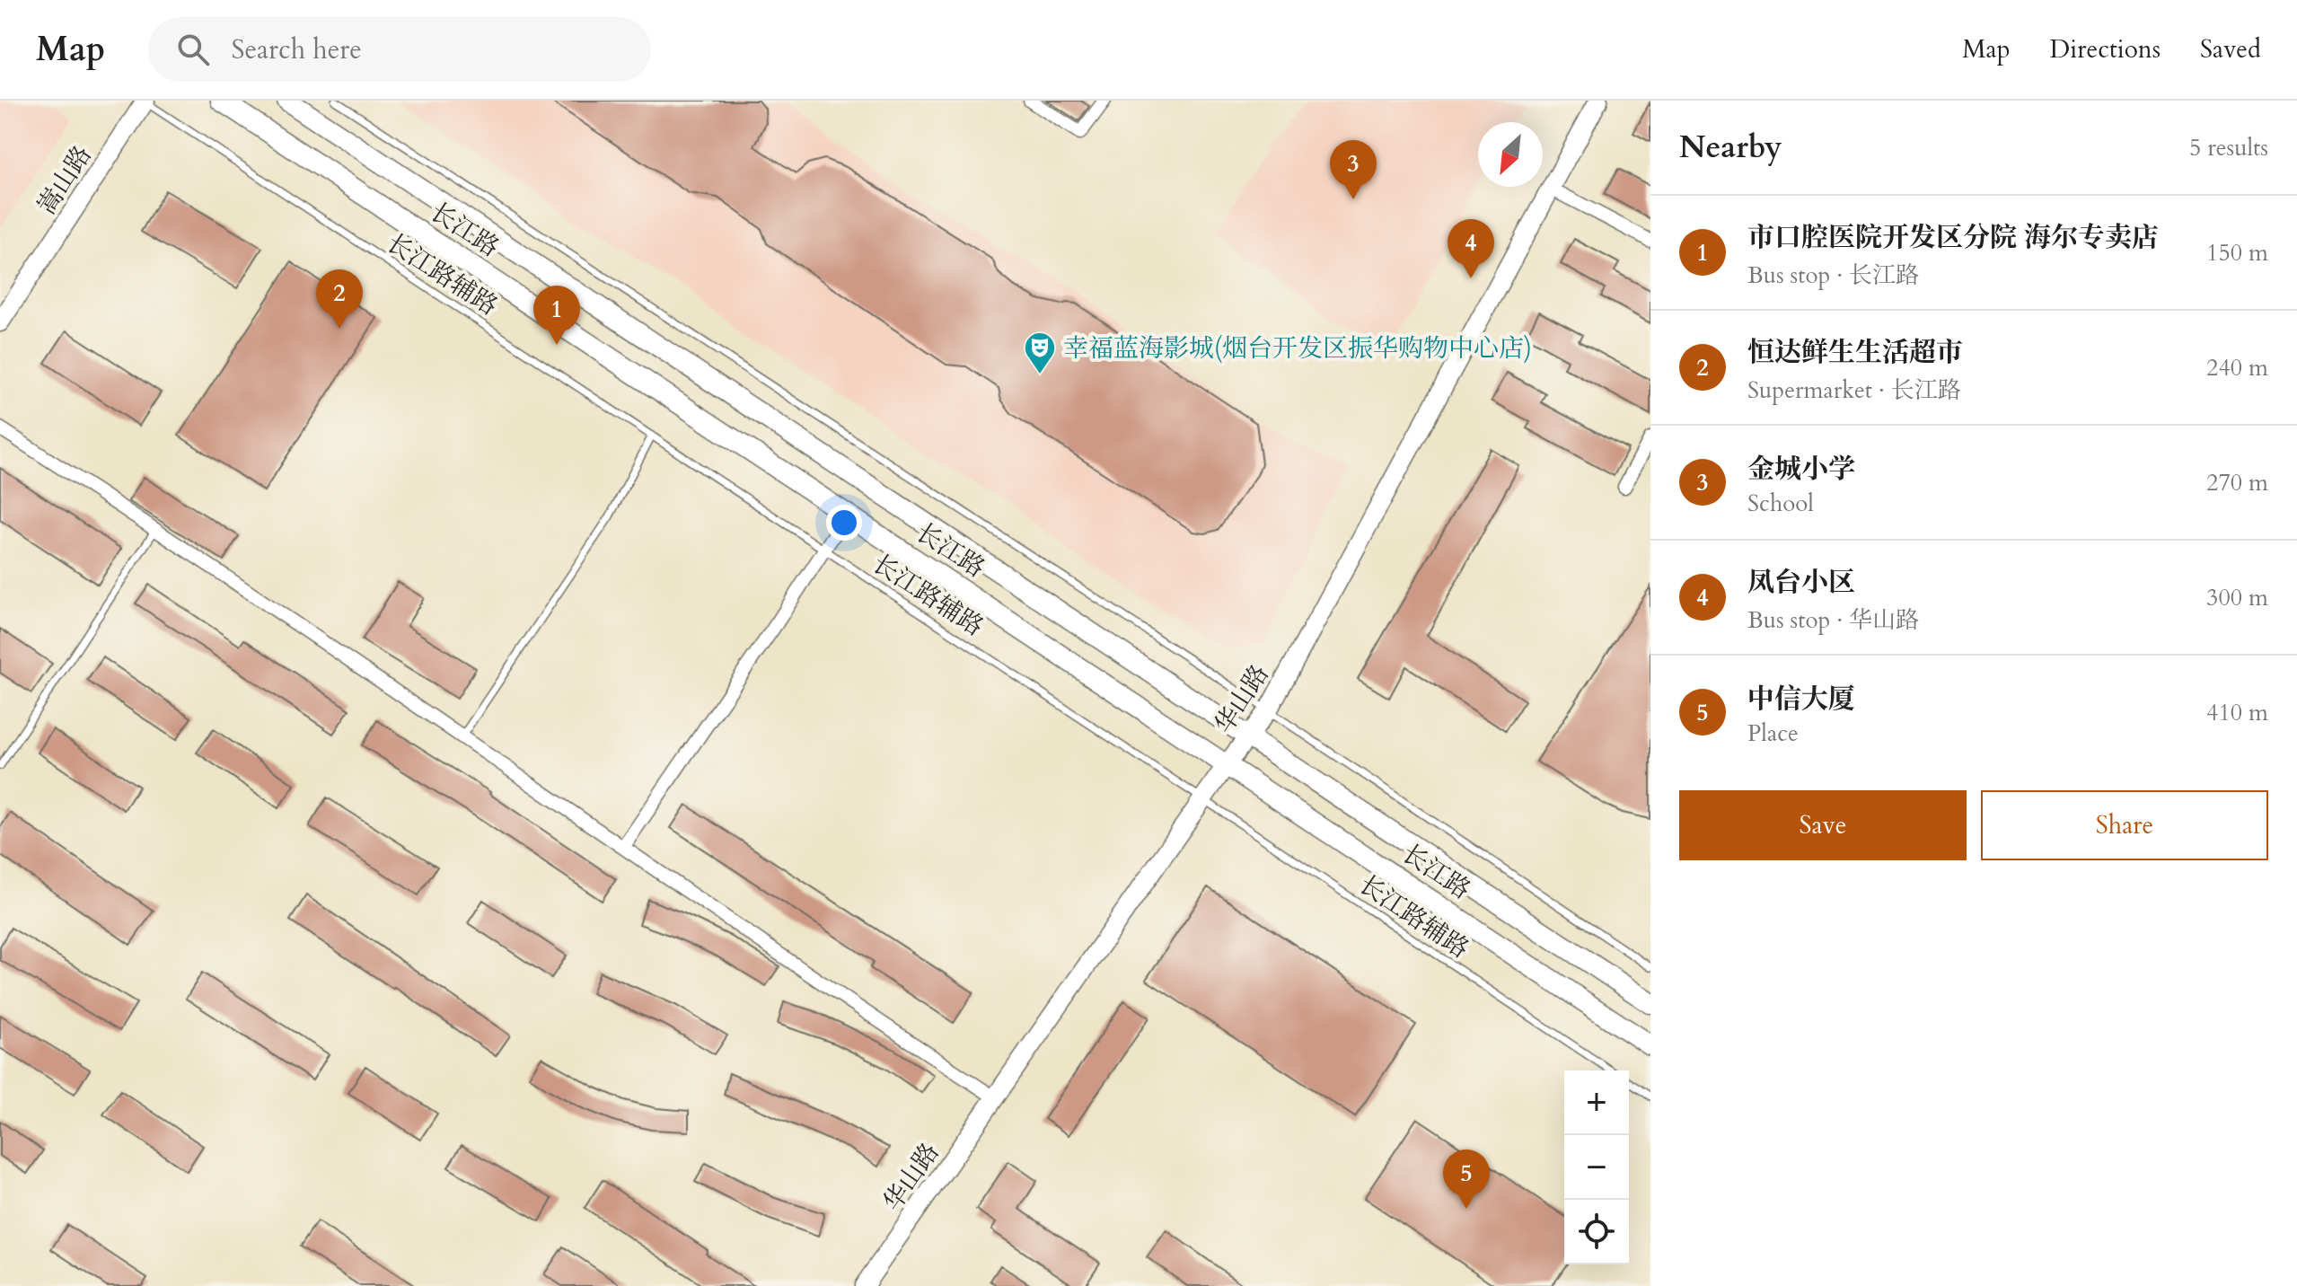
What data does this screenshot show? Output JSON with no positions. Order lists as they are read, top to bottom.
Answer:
{
  "streets": {
    "main road": ["长江路"],
    "street": ["嵩山路", "华山路"],
    "lane": ["长江路辅路"]
  },
  "crossings": [
    ["嵩山路", "长江路辅路"],
    ["长江路", "华山路"],
    ["长江路辅路", "华山路"]
  ],
  "places": {
    "theatre": ["幸福蓝海影城(烟台开发区振华购物中心店)"]
  },
  "north": "bottom left",
  "page": {
    "header": "Map",
    "search": "Search here",
    "nav": ["Map", "Directions", "Saved"],
    "heading": ["Nearby", "5 results"],
    "pins": [
      "3",
      "4",
      "2",
      "1",
      "5"
    ],
    "list": [
      {
        "mark": "1",
        "name": "市口腔医院开发区分院 海尔专卖店",
        "note": "Bus stop · 长江路",
        "value": "150 m"
      },
      {
        "mark": "2",
        "name": "恒达鲜生生活超市",
        "note": "Supermarket · 长江路",
        "value": "240 m"
      },
      {
        "mark": "3",
        "name": "金城小学",
        "note": "School",
        "value": "270 m"
      },
      {
        "mark": "4",
        "name": "凤台小区",
        "note": "Bus stop · 华山路",
        "value": "300 m"
      },
      {
        "mark": "5",
        "name": "中信大厦",
        "note": "Place",
        "value": "410 m"
      }
    ],
    "buttons": ["Save", "Share"],
    "map_buttons": ["+", "−"]
  }
}
